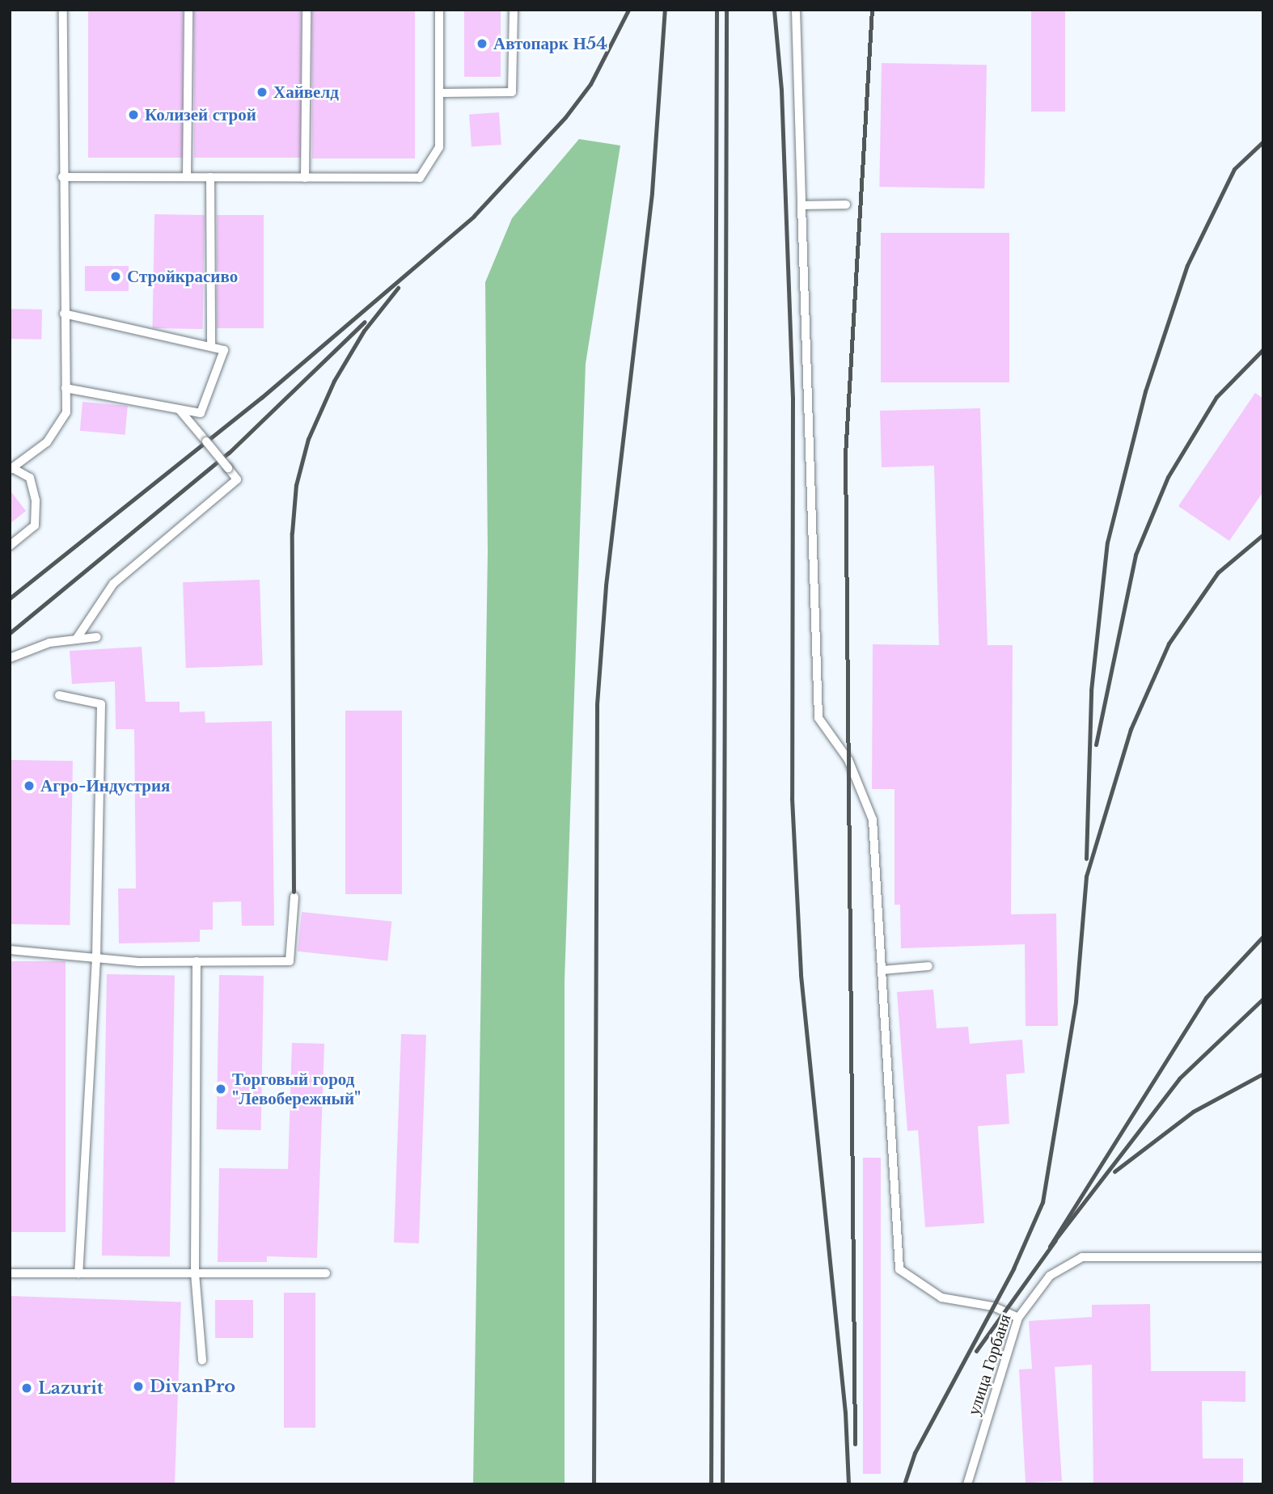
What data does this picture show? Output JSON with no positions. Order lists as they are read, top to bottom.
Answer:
{
  "streets": {
    "lane": ["улица Горбаня"]
  },
  "places": [
    "Автопарк Н54",
    "Хайвелд",
    "Колизей строй",
    "Стройкрасиво",
    "Агро-Индустрия",
    "Торговый город \"Левобережный\"",
    "DivanPro",
    "Lazurit"
  ]
}
